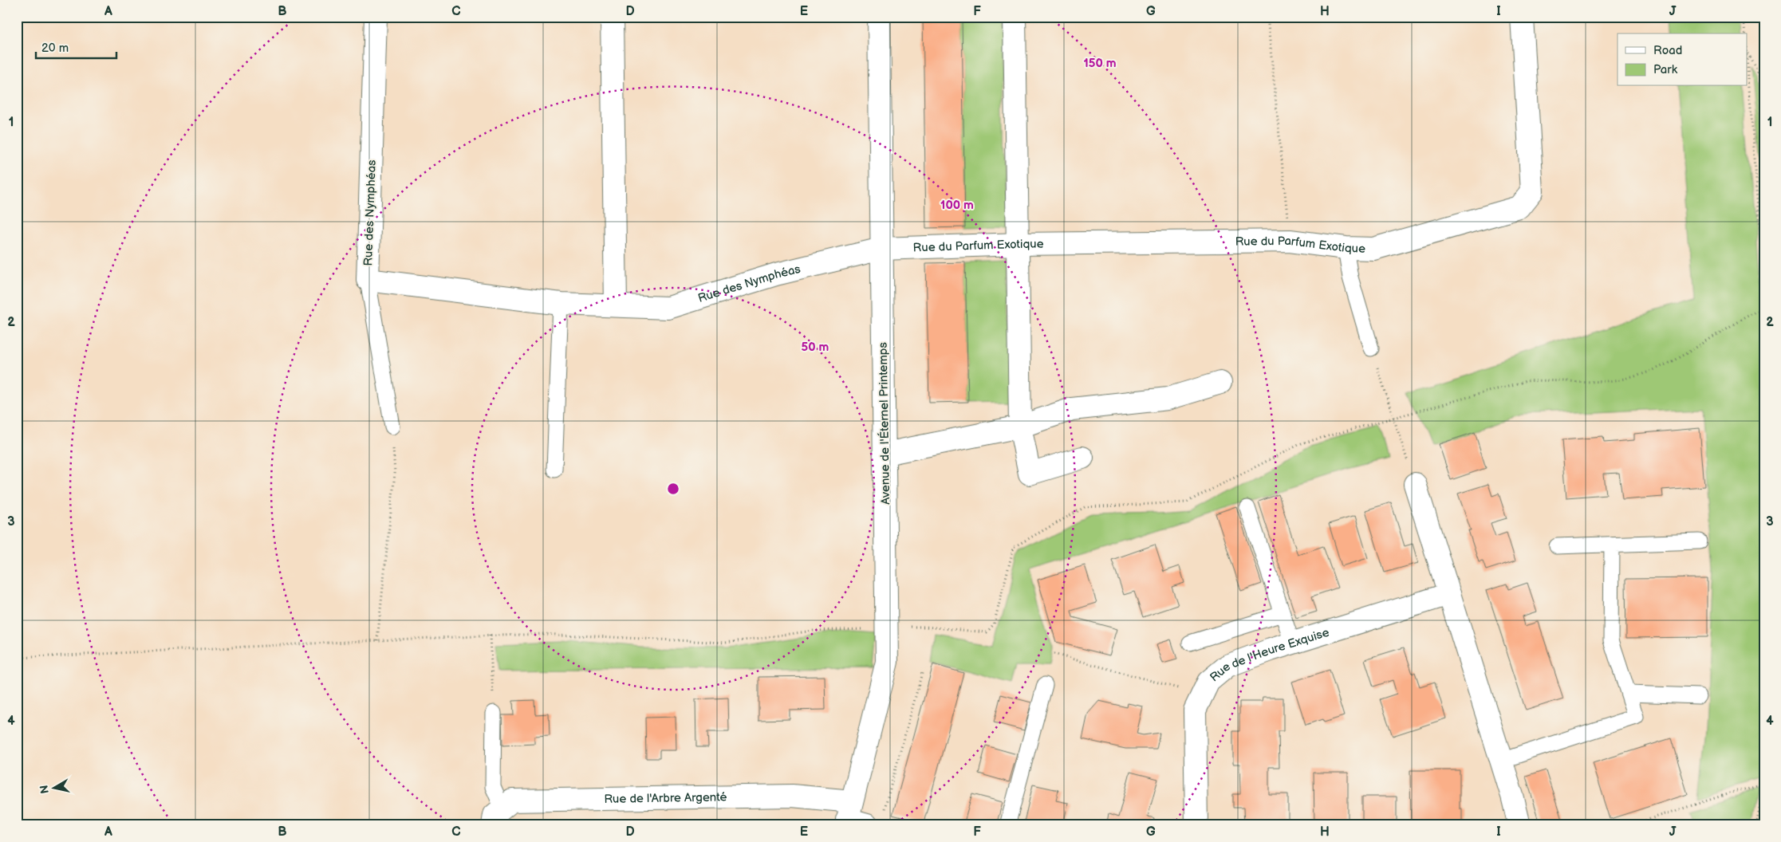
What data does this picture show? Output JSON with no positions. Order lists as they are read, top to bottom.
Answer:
{
  "streets": {
    "street": [
      "Rue des Nymphéas",
      "Rue du Parfum Exotique",
      "Avenue de l'Éternel Printemps",
      "Rue de l'Heure Exquise",
      "Rue de l'Arbre Argenté"
    ]
  },
  "crossings": [
    ["Rue des Nymphéas", "Rue du Parfum Exotique"],
    ["Rue des Nymphéas", "Avenue de l'Éternel Printemps"],
    ["Rue du Parfum Exotique", "Avenue de l'Éternel Printemps"],
    ["Avenue de l'Éternel Printemps", "Rue de l'Arbre Argenté"]
  ],
  "legend": ["Road", "Park"],
  "scale_bar": "20 m",
  "north": "left",
  "grid": {
    "columns": [
      "A",
      "B",
      "C",
      "D",
      "E",
      "F",
      "G",
      "H",
      "I",
      "J"
    ],
    "rows": [
      "1",
      "2",
      "3",
      "4"
    ]
  },
  "rings": ["150 m", "100 m", "50 m"]
}
